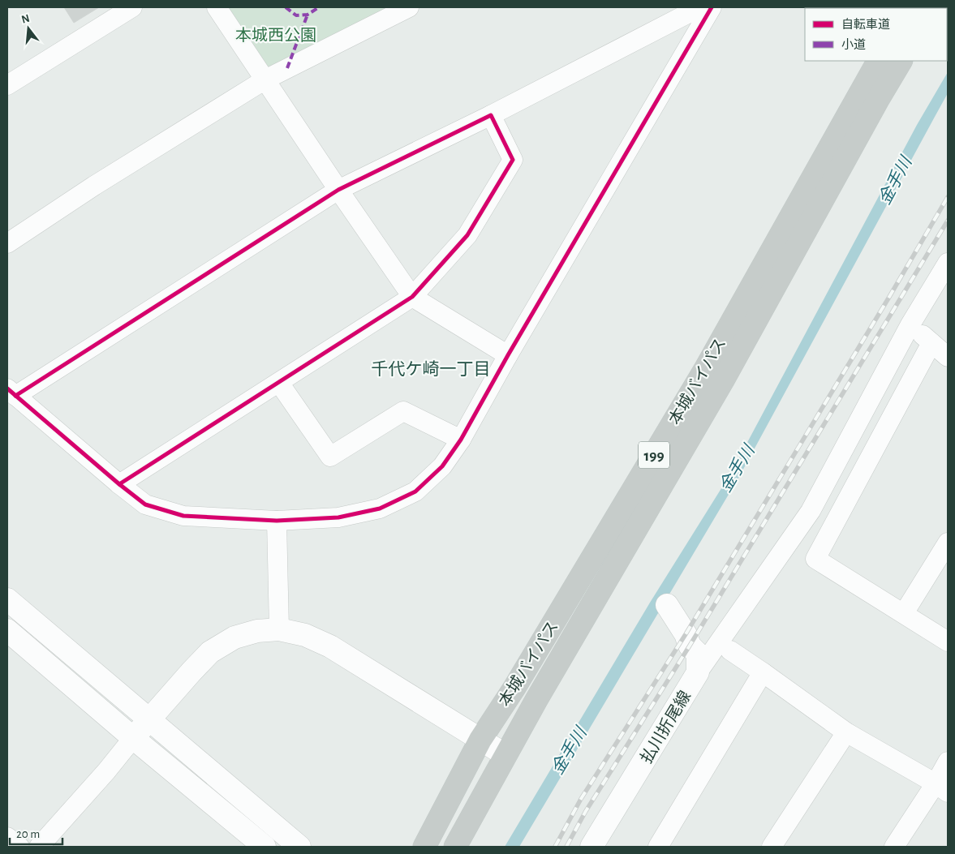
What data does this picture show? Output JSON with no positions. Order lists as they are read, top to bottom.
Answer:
{
  "streets": {
    "highway": ["本城バイパス", "199"],
    "street": ["払川折尾線"]
  },
  "districts": ["千代ケ崎一丁目"],
  "water": ["金手川"],
  "parks": ["本城西公園"],
  "legend": ["自転車道", "小道"],
  "scale_bar": "20 m",
  "north": "top"
}
